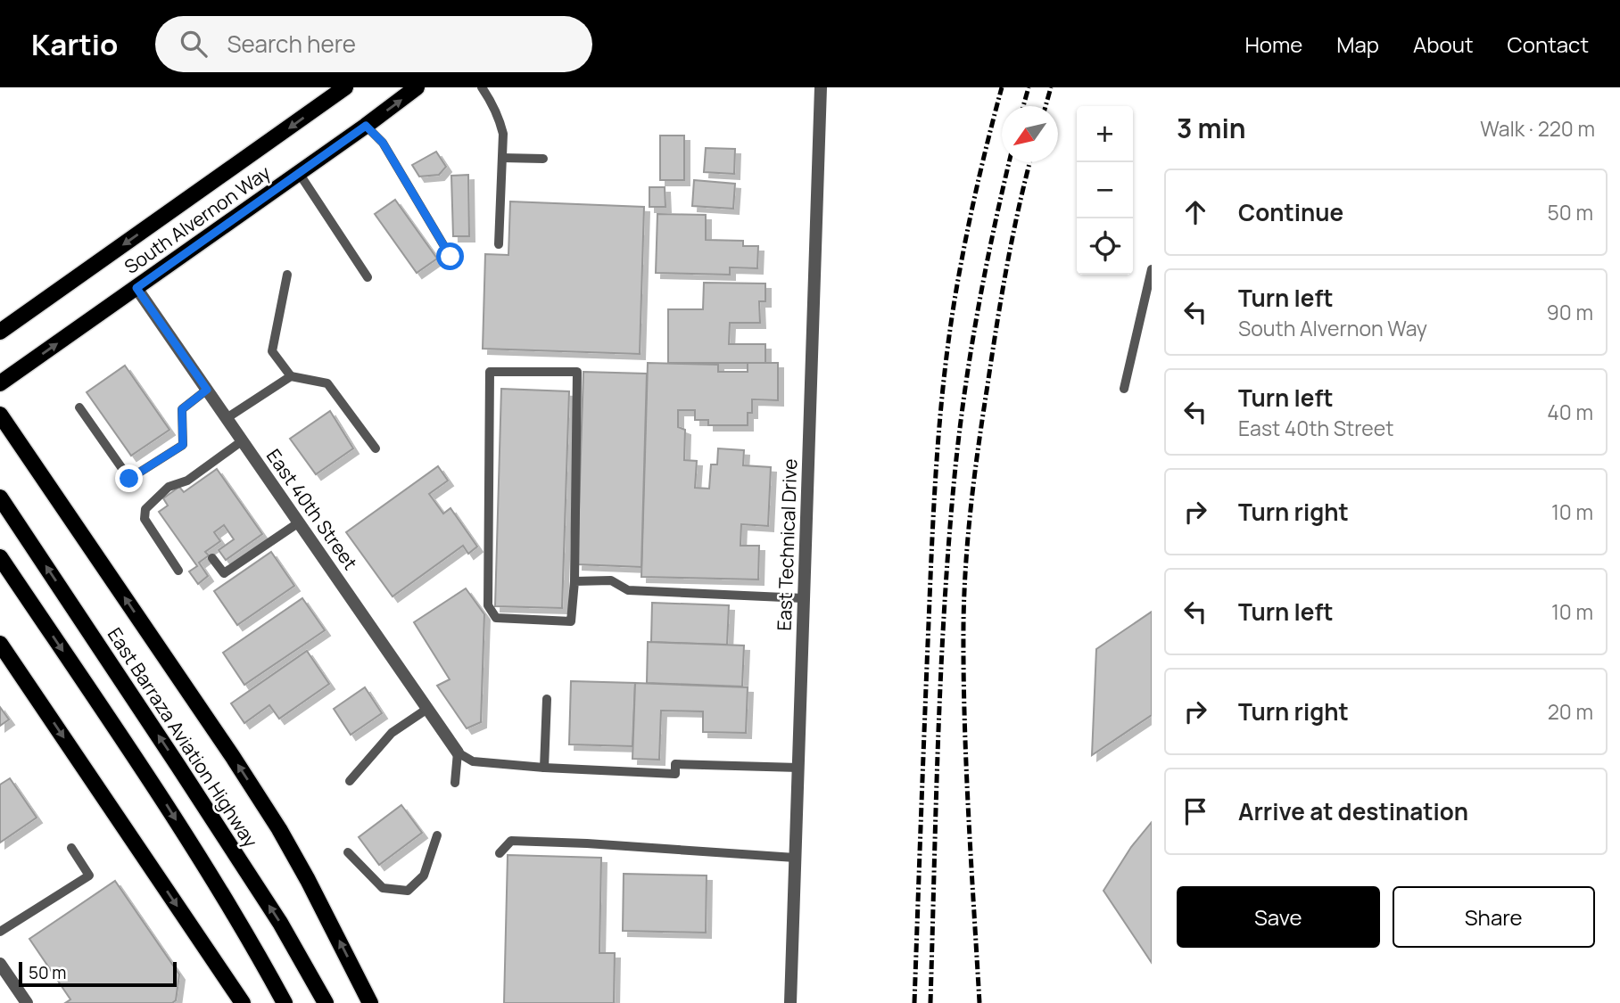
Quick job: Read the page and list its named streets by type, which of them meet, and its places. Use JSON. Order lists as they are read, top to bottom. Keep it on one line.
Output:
{"streets":{"main road":["South Alvernon Way","East Barraza Aviation Highway"],"street":["East 40th Street","East Technical Drive"]},"crossings":[["South Alvernon Way","East 40th Street"]],"scale_bar":"50 m","north":"bottom left","page":{"header":"Kartio","search":"Search here","nav":["Home","Map","About","Contact"],"heading":["3 min","Walk · 220 m"],"map_buttons":["+","−"],"list":[["Continue","50 m"],["Turn left","South Alvernon Way","90 m"],["Turn left","East 40th Street","40 m"],["Turn right","10 m"],["Turn left","10 m"],["Turn right","20 m"],"Arrive at destination"],"buttons":["Save","Share"],"scale":"50 m"}}
